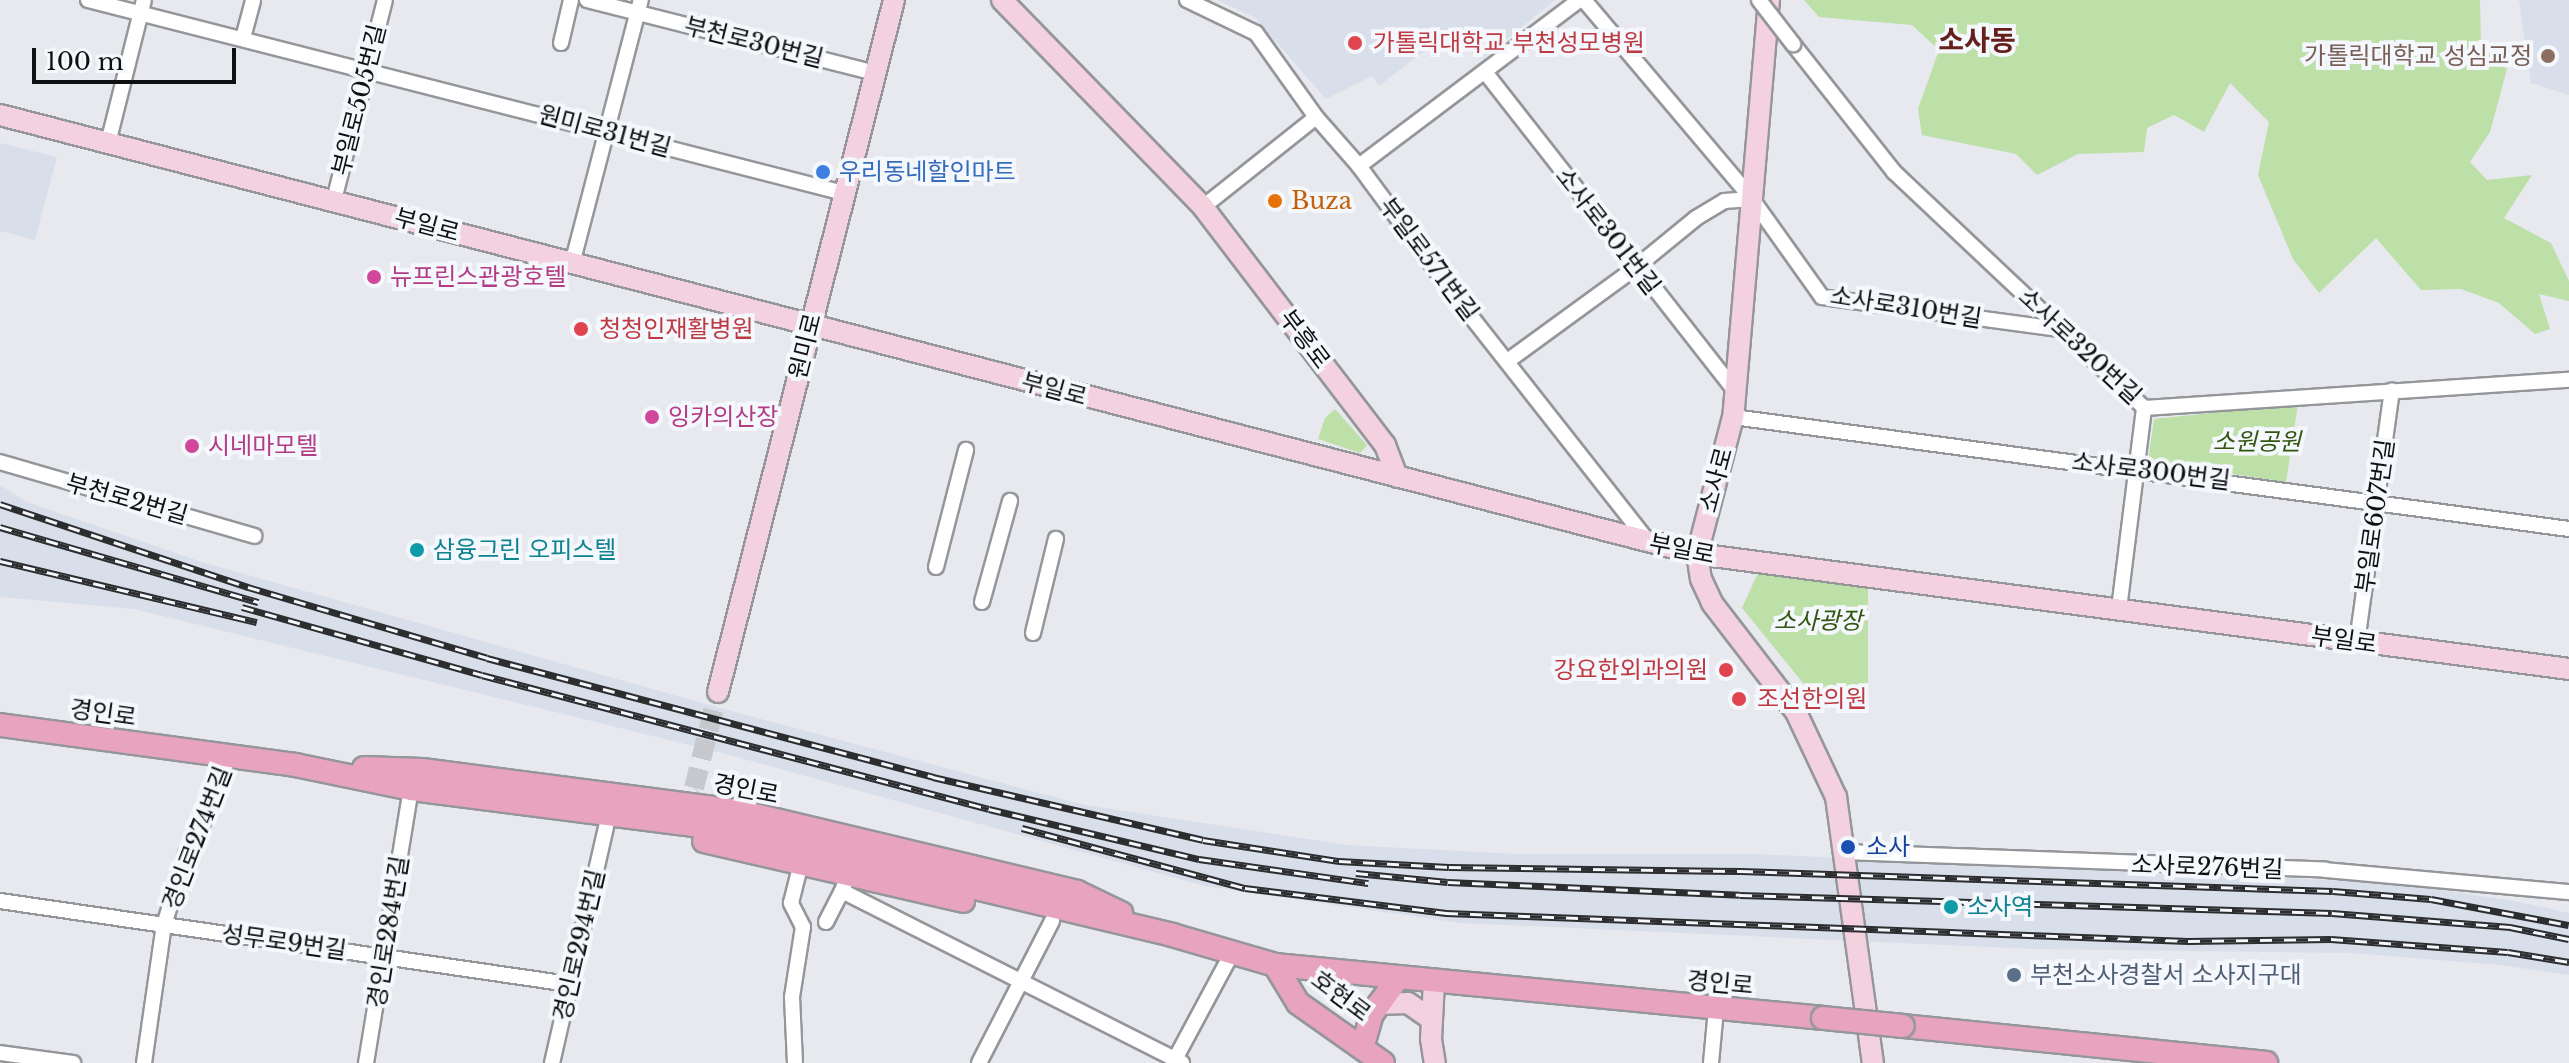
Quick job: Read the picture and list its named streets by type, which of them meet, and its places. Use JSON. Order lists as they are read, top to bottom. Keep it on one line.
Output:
{"streets":{"main road":["경인로","호현로"],"street":["부천로30번길","부일로505번길","원미로31번길","부일로","소사로301번길","부일로571번길","소사로310번길","부흥로","원미로","소사로320번길","소사로300번길","소사로","부천로2번길","부일로607번길","경인로274번길","소사로276번길","경인로284번길","성무로9번길","경인로294번길"]},"crossings":[["부천로30번길","원미로"],["부일로505번길","원미로31번길"],["부일로505번길","부일로"],["원미로31번길","원미로"],["부일로","부일로571번길"],["부일로","부흥로"],["부일로","원미로"],["부일로","소사로"],["부일로","부일로607번길"],["소사로301번길","소사로"],["소사로310번길","소사로320번길"],["소사로310번길","소사로"],["소사로320번길","부일로607번길"],["소사로300번길","소사로"],["소사로300번길","부일로607번길"],["소사로","소사로276번길"],["경인로","경인로274번길"],["경인로","경인로284번길"],["경인로","경인로294번길"],["경인로","호현로"],["경인로274번길","성무로9번길"],["경인로284번길","성무로9번길"],["성무로9번길","경인로294번길"]],"districts":["소사동"],"parks":["소원공원","소사광장"],"places":["가톨릭대학교 부천성모병원","가톨릭대학교 성심교정","우리동네할인마트","Buza","뉴프린스관광호텔","청청인재활병원","잉카의산장","시네마모텔","삼융그린 오피스텔","강요한외과의원","조선한의원","소사","소사역","부천소사경찰서 소사지구대"],"scale_bar":"100 m"}
